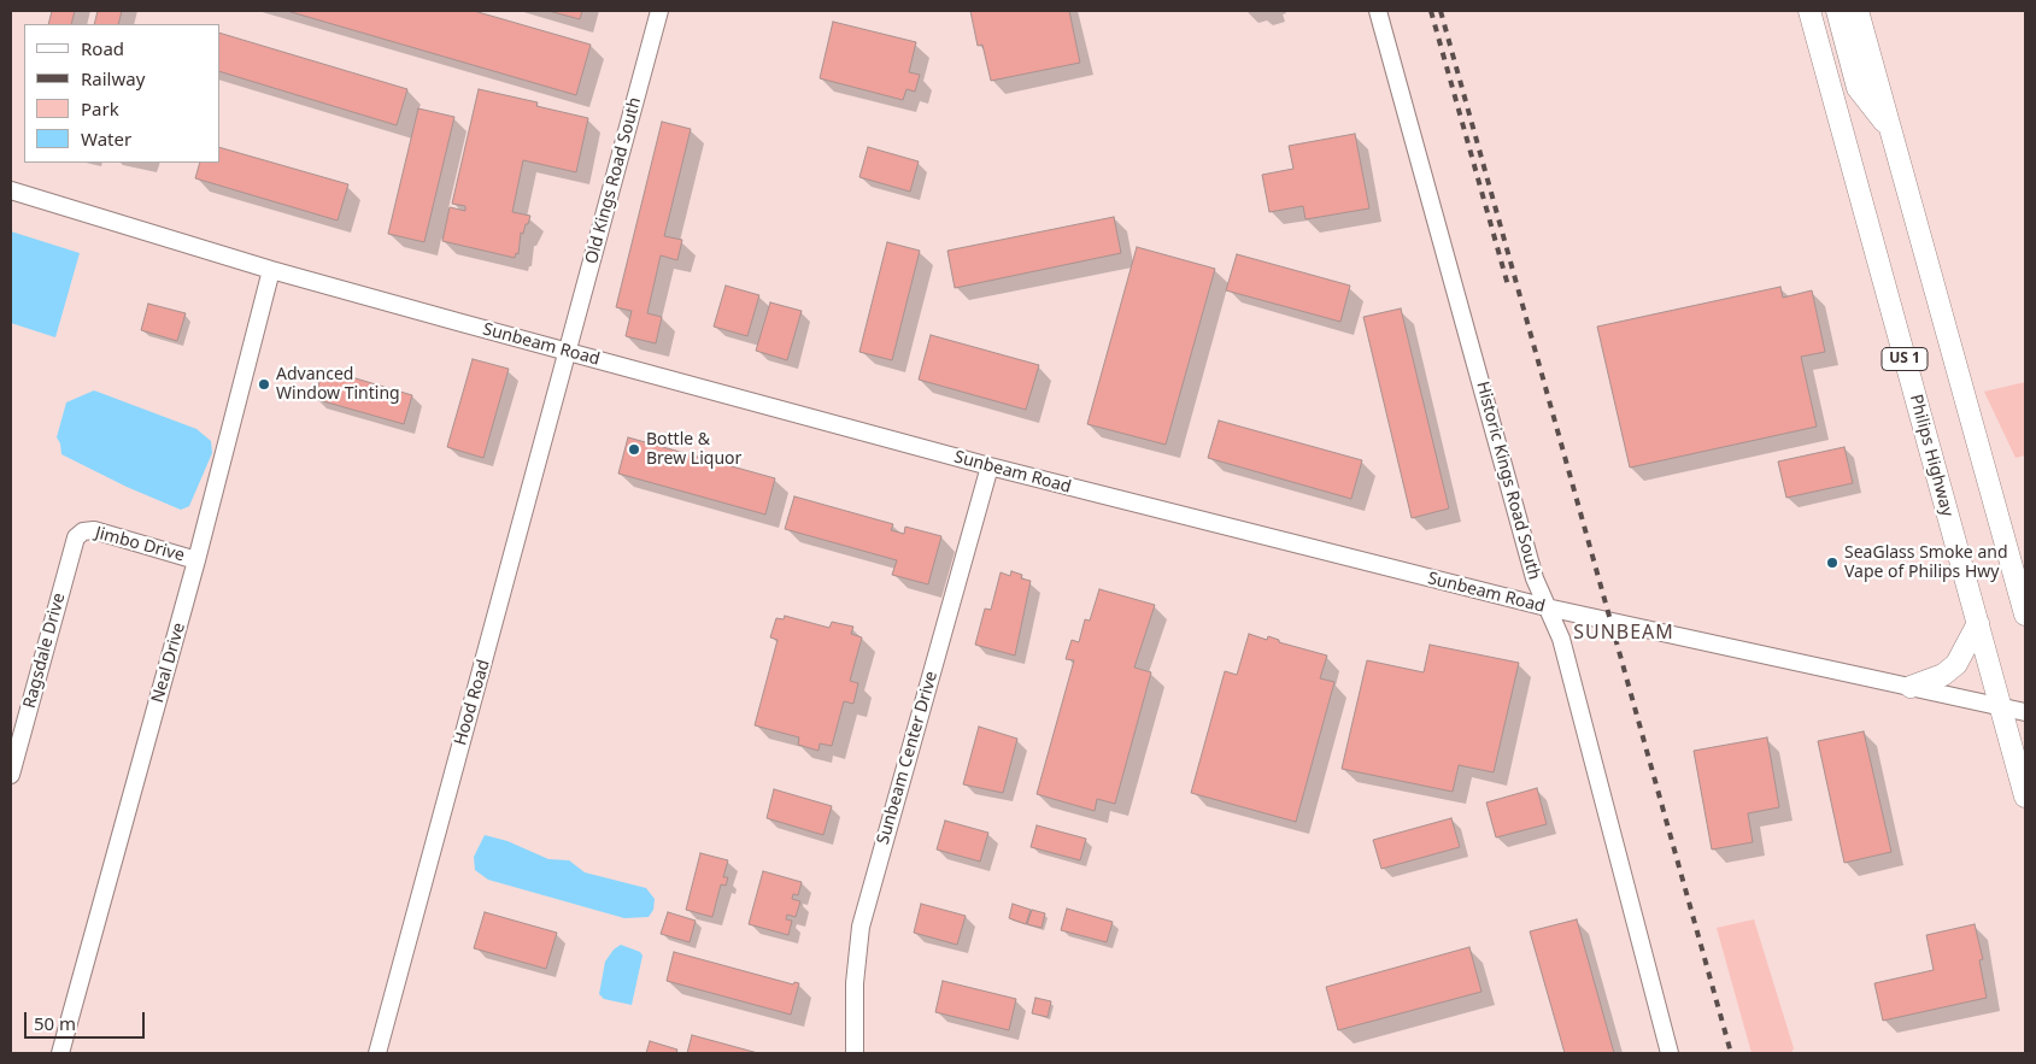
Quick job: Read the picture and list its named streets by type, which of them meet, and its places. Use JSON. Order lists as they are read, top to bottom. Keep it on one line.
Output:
{"streets":{"main road":["US 1","Philips Highway"],"street":["Old Kings Road South","Sunbeam Road","Historic Kings Road South","Jimbo Drive","Ragsdale Drive","Neal Drive","Hood Road","Sunbeam Center Drive"]},"crossings":[["Old Kings Road South","Sunbeam Road"],["Old Kings Road South","Hood Road"],["Sunbeam Road","Philips Highway"],["Sunbeam Road","Historic Kings Road South"],["Sunbeam Road","Neal Drive"],["Sunbeam Road","Hood Road"],["Sunbeam Road","Sunbeam Center Drive"],["Jimbo Drive","Ragsdale Drive"],["Jimbo Drive","Neal Drive"]],"districts":["SUNBEAM"],"places":["Advanced Window Tinting","Bottle & Brew Liquor","SeaGlass Smoke and Vape of Philips Hwy"],"legend":["Road","Railway","Park","Water"],"scale_bar":"50 m"}
